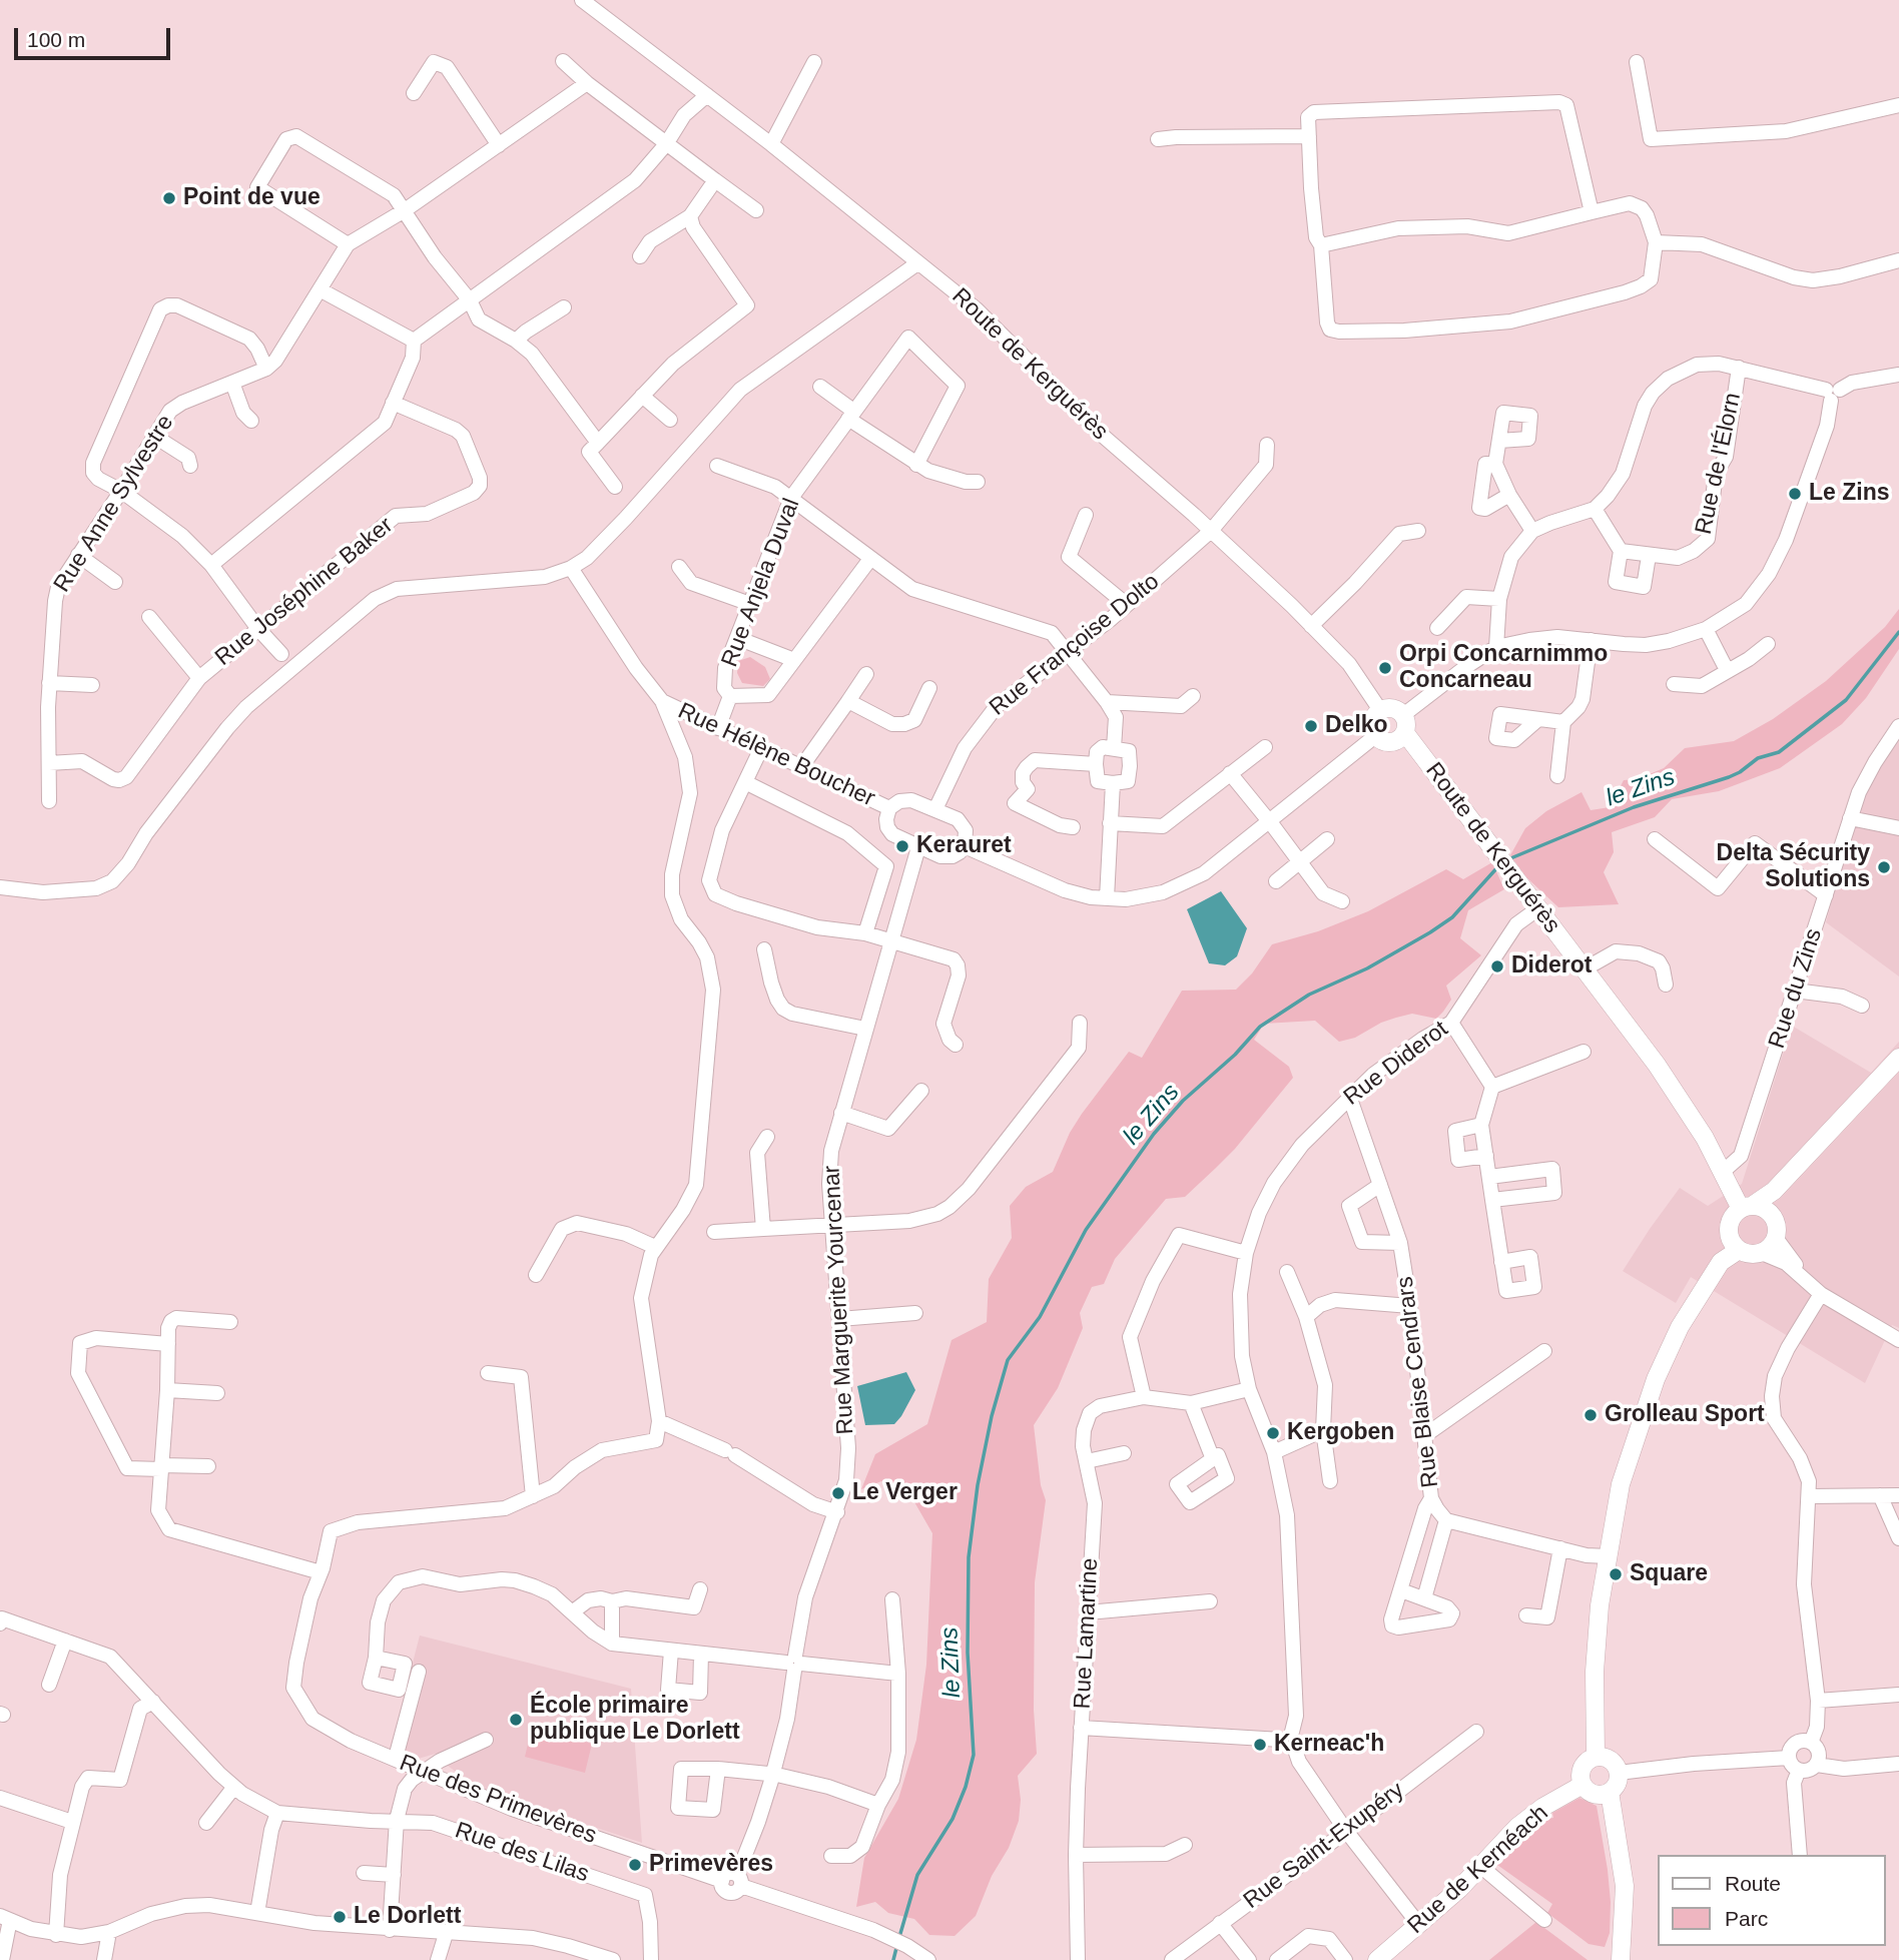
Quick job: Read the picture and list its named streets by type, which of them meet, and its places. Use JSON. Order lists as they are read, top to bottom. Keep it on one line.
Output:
{"streets":{"main road":["Route de Kerguérès","Rue de Kernéach"],"street":["Rue de l'Élorn","Rue Anne Sylvestre","Rue Anjela Duval","Rue Joséphine Baker","Rue Françoise Dolto","Rue Hélène Boucher","Rue du Zins","Rue Diderot","Rue Marguerite Yourcenar","Rue Blaise Cendrars","Rue Lamartine","Rue des Primevères","Rue Saint-Exupéry","Rue des Lilas"]},"crossings":[["Route de Kerguérès","Rue Françoise Dolto"],["Route de Kerguérès","Rue du Zins"],["Route de Kerguérès","Rue Diderot"],["Rue Anne Sylvestre","Rue Joséphine Baker"],["Rue Anjela Duval","Rue Hélène Boucher"],["Rue Diderot","Rue Blaise Cendrars"],["Rue Marguerite Yourcenar","Rue des Primevères"]],"water":["le Zins"],"places":["Point de vue","Le Zins","Orpi Concarnimmo Concarneau","Delko","Kerauret","Delta Sécurity Solutions","Diderot","Grolleau Sport","Kergoben","Le Verger","Square","École primaire publique Le Dorlett","Kerneac'h","Primevères","Le Dorlett"],"legend":["Route","Parc"],"scale_bar":"100 m"}
